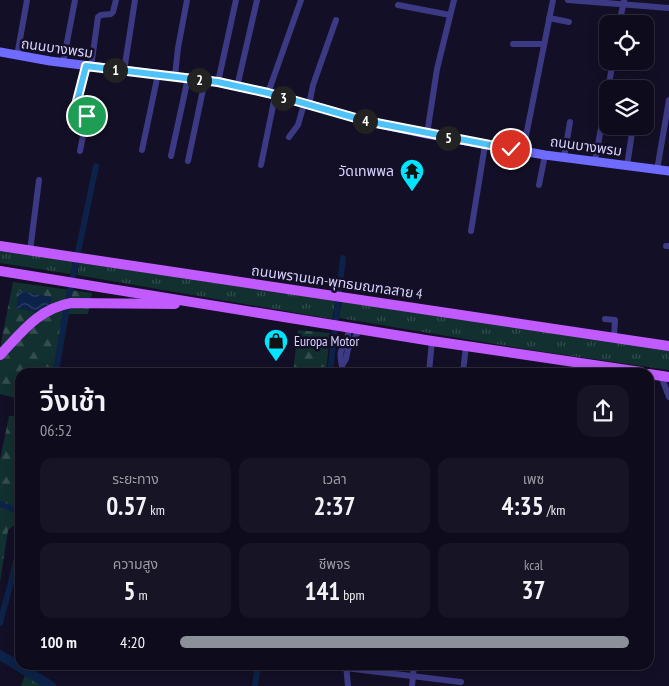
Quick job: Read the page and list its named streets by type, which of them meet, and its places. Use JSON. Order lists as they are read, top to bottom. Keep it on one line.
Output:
{"streets":{"main road":["ถนนพรานนก-พุทธมณฑลสาย 4"],"street":["ถนนบางพรม"]},"places":{"temple":["วัดเทพพล"],"shop":["Europa Motor"]},"page":{"pins":["1","2","3","4","5"],"heading":["วิ่งเช้า","06:52"],"stats":[["ระยะทาง","0.57 km"],["เวลา","2:37"],["เพซ","4:35 /km"],["ความสูง","5 m"],["ชีพจร","141 bpm"],["kcal","37"]],"list":[{"name":"100 m","note":"4:20"}]}}
